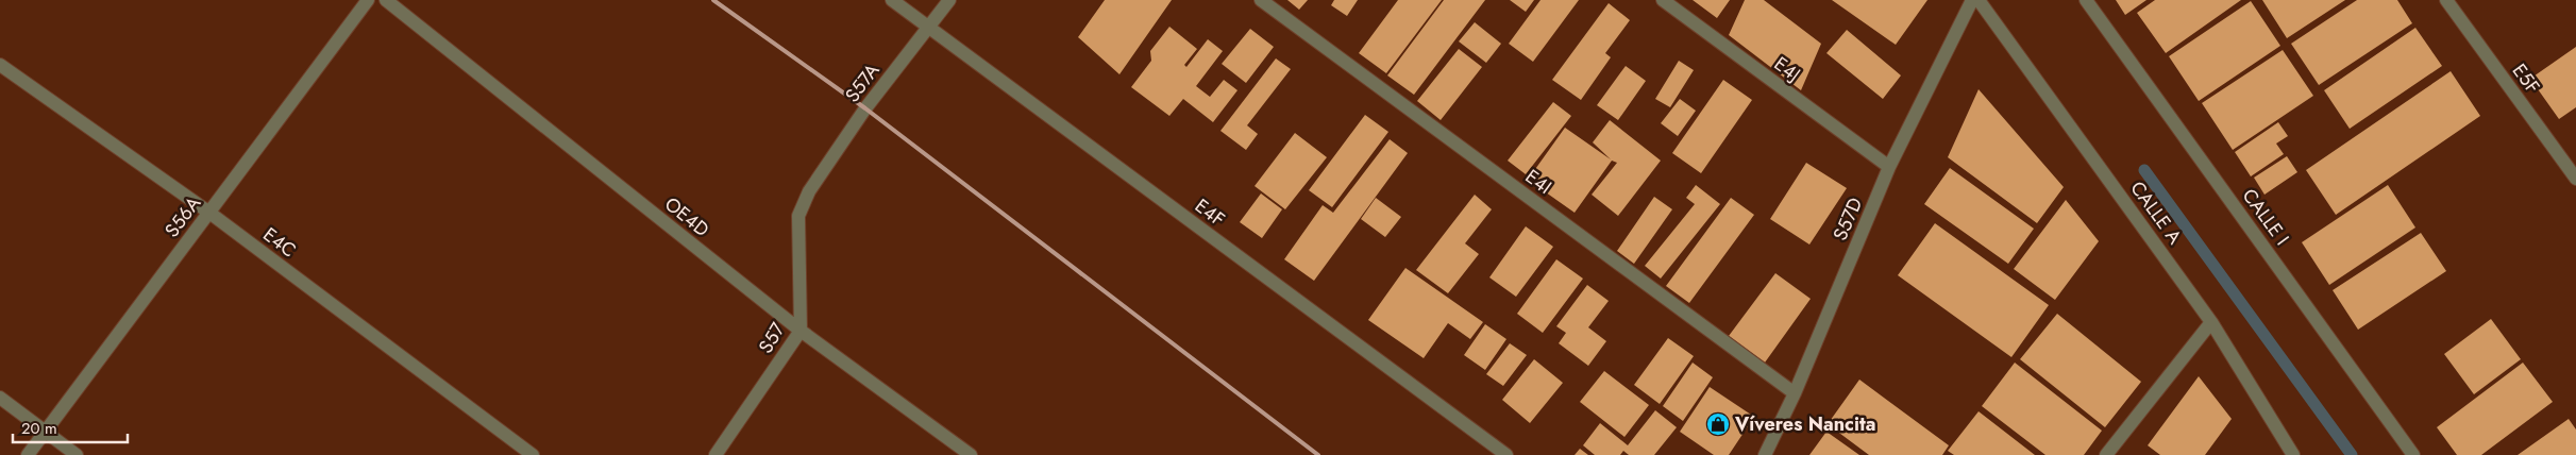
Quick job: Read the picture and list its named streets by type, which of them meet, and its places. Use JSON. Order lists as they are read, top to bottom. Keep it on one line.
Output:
{"streets":{"street":["E4J","E5F","S57A","E4I","E4F","CALLE A","S56A","OE4D","CALLE I","S57D","E4C","S57"]},"crossings":[["E4J","S57D"],["S57A","E4F"],["S57A","S57"],["E4I","S57D"],["S56A","E4C"],["OE4D","S57"]],"places":{"shop":["Víveres Nancita"]},"scale_bar":"20 m"}
